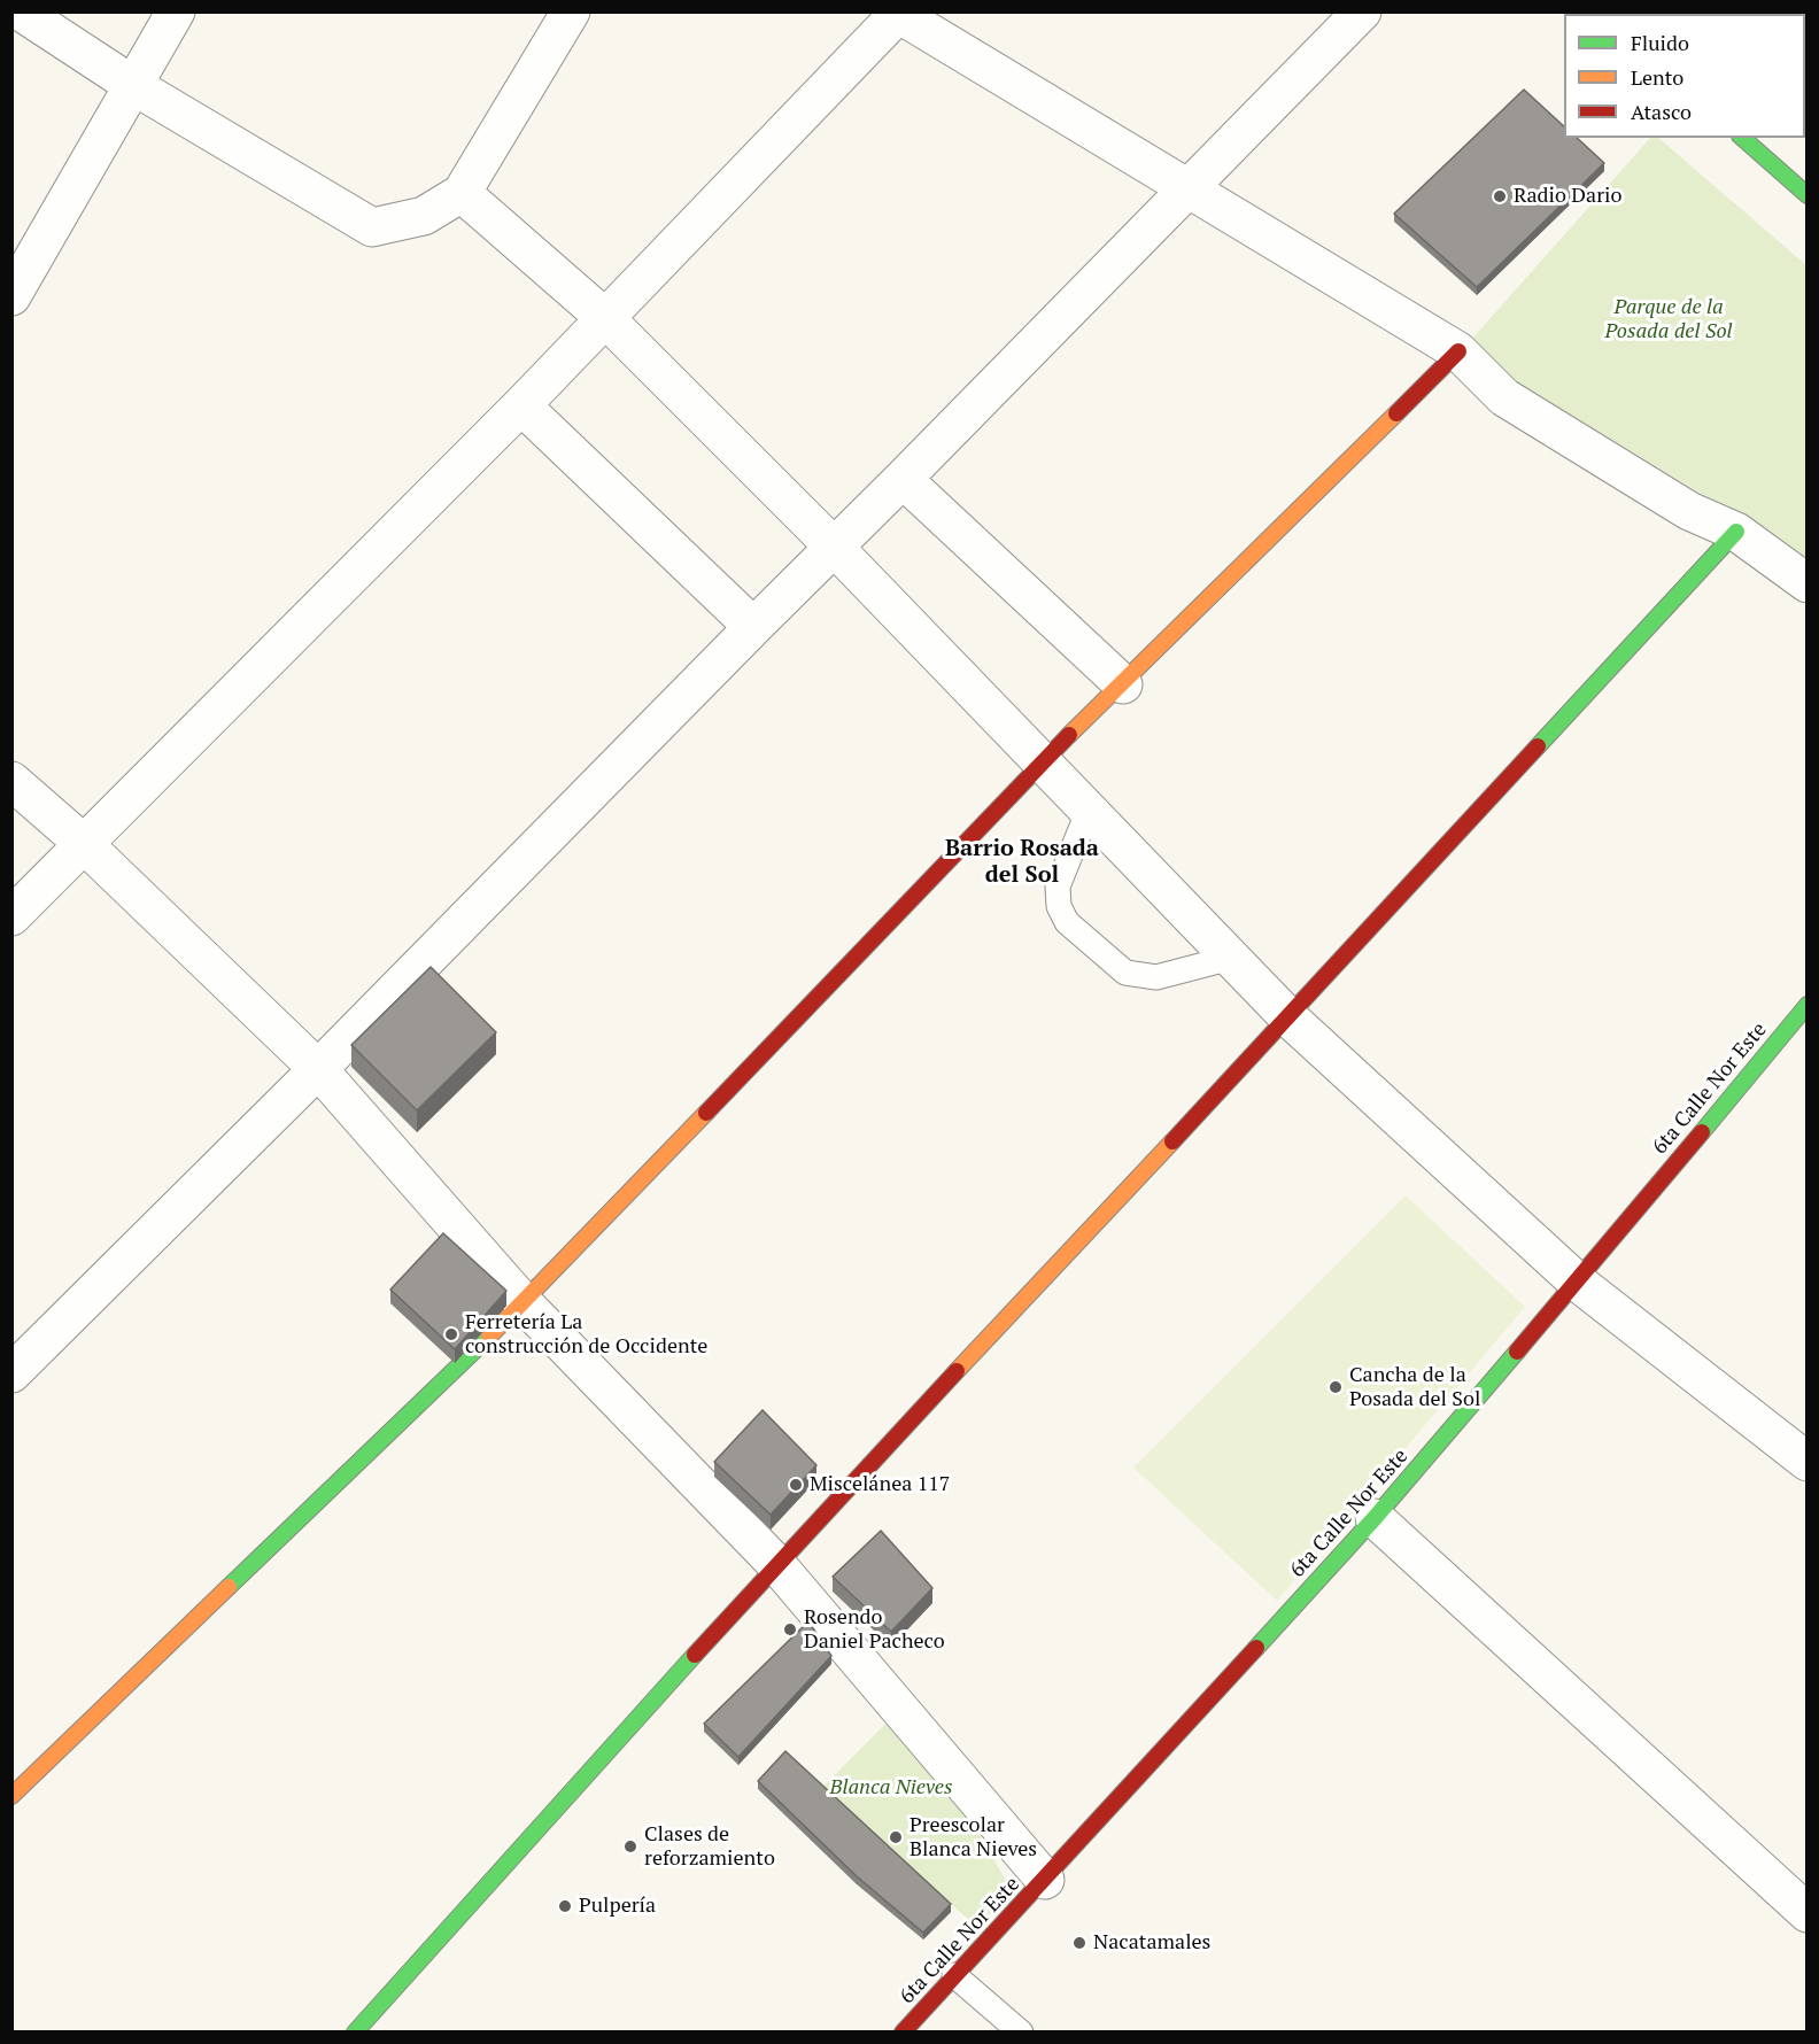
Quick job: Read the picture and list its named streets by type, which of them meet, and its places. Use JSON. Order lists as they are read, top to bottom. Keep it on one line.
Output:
{"streets":{"main road":["6ta Calle Nor Este"]},"districts":["Barrio Rosada del Sol"],"parks":["Parque de la Posada del Sol","Blanca Nieves"],"places":["Radio Dario","Ferretería La construcción de Occidente","Cancha de la Posada del Sol","Miscelánea 117","Rosendo Daniel Pacheco","Preescolar Blanca Nieves","Clases de reforzamiento","Pulpería","Nacatamales"],"legend":["Fluido","Lento","Atasco"]}
